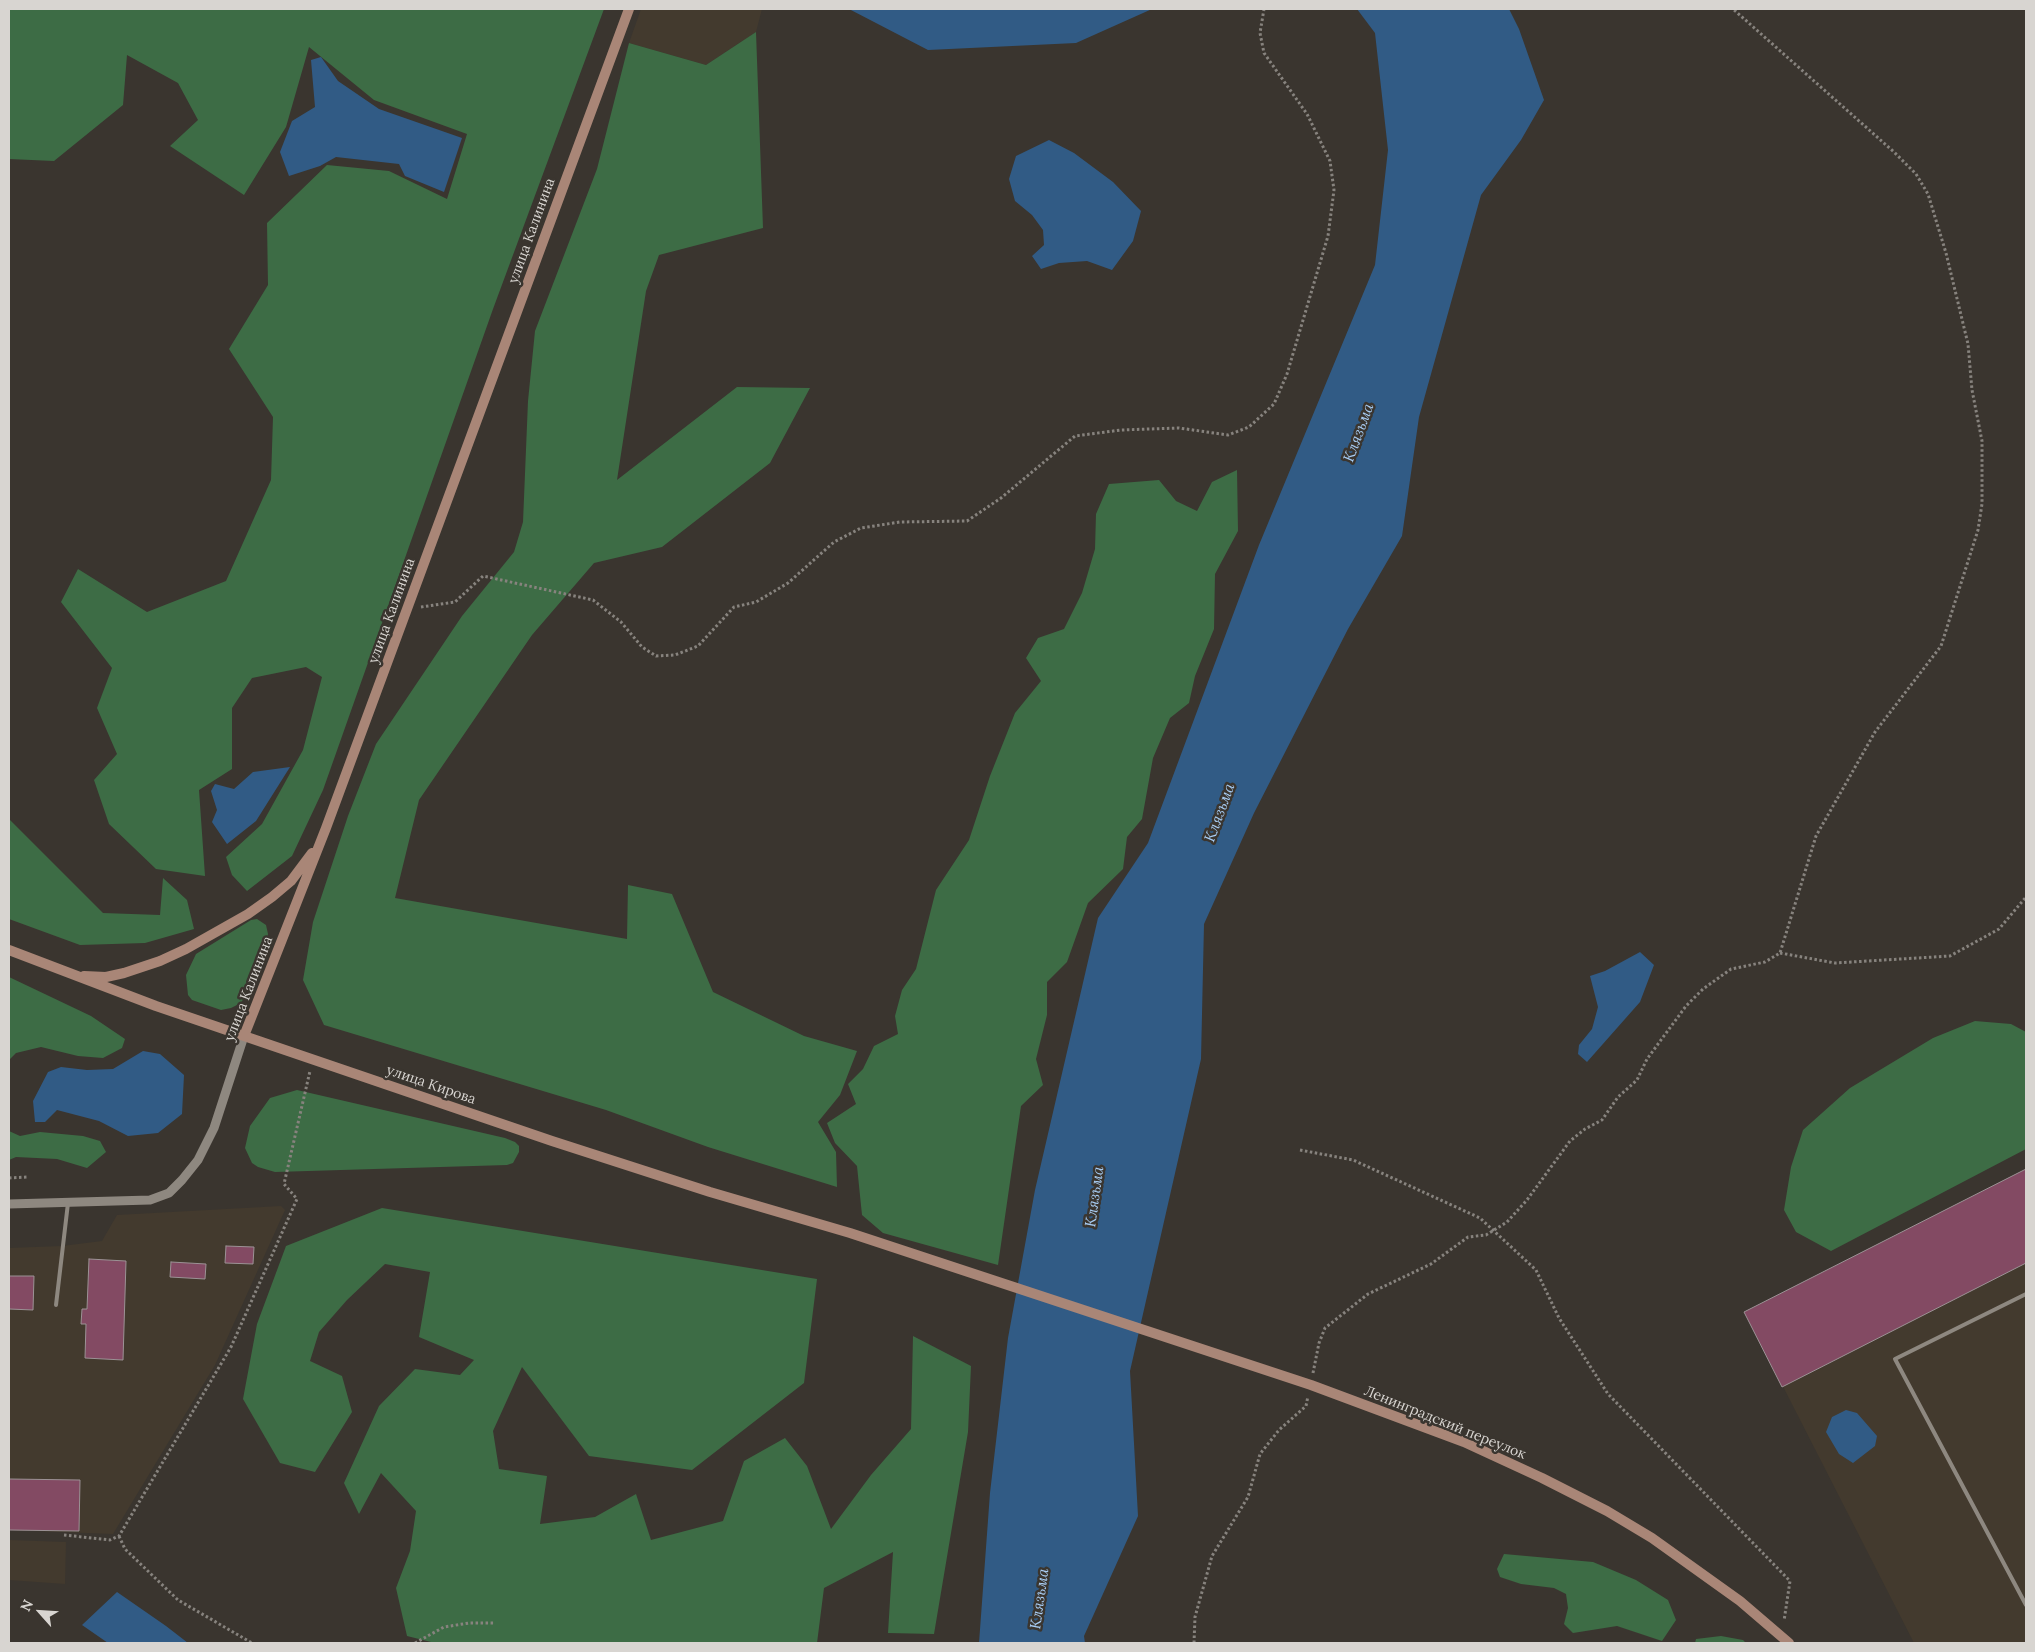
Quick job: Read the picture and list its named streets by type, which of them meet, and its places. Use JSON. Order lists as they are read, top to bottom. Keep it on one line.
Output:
{"streets":{"main road":["улица Калинина","улица Кирова","Ленинградский переулок"]},"crossings":[["улица Калинина","улица Кирова"],["улица Кирова","Ленинградский переулок"]],"water":["Клязьма"],"north":"top left"}
